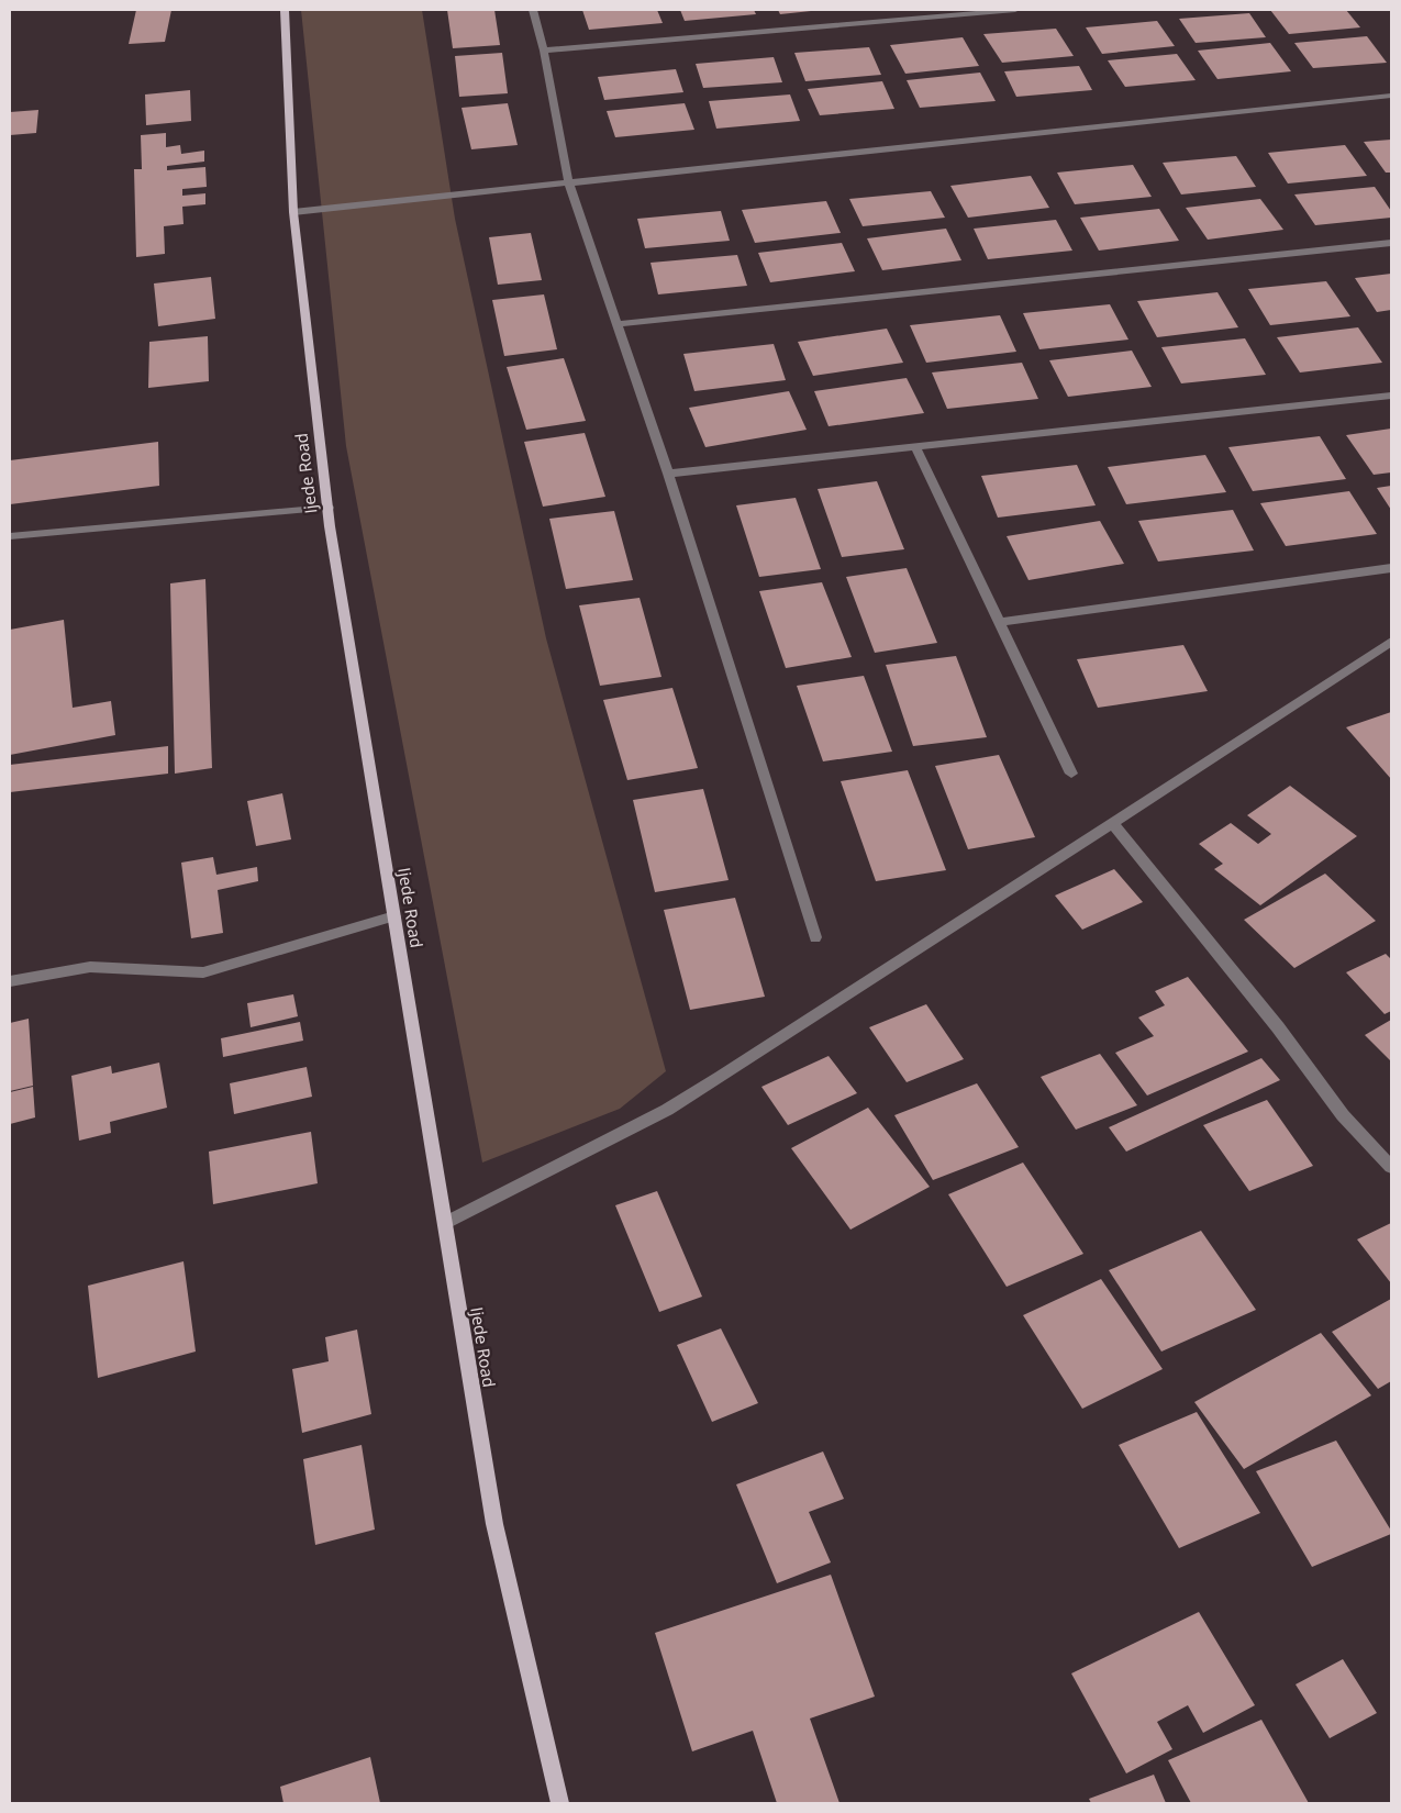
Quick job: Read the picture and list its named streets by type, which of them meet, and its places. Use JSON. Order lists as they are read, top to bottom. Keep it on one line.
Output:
{"streets":{"main road":["Ijede Road"]}}
